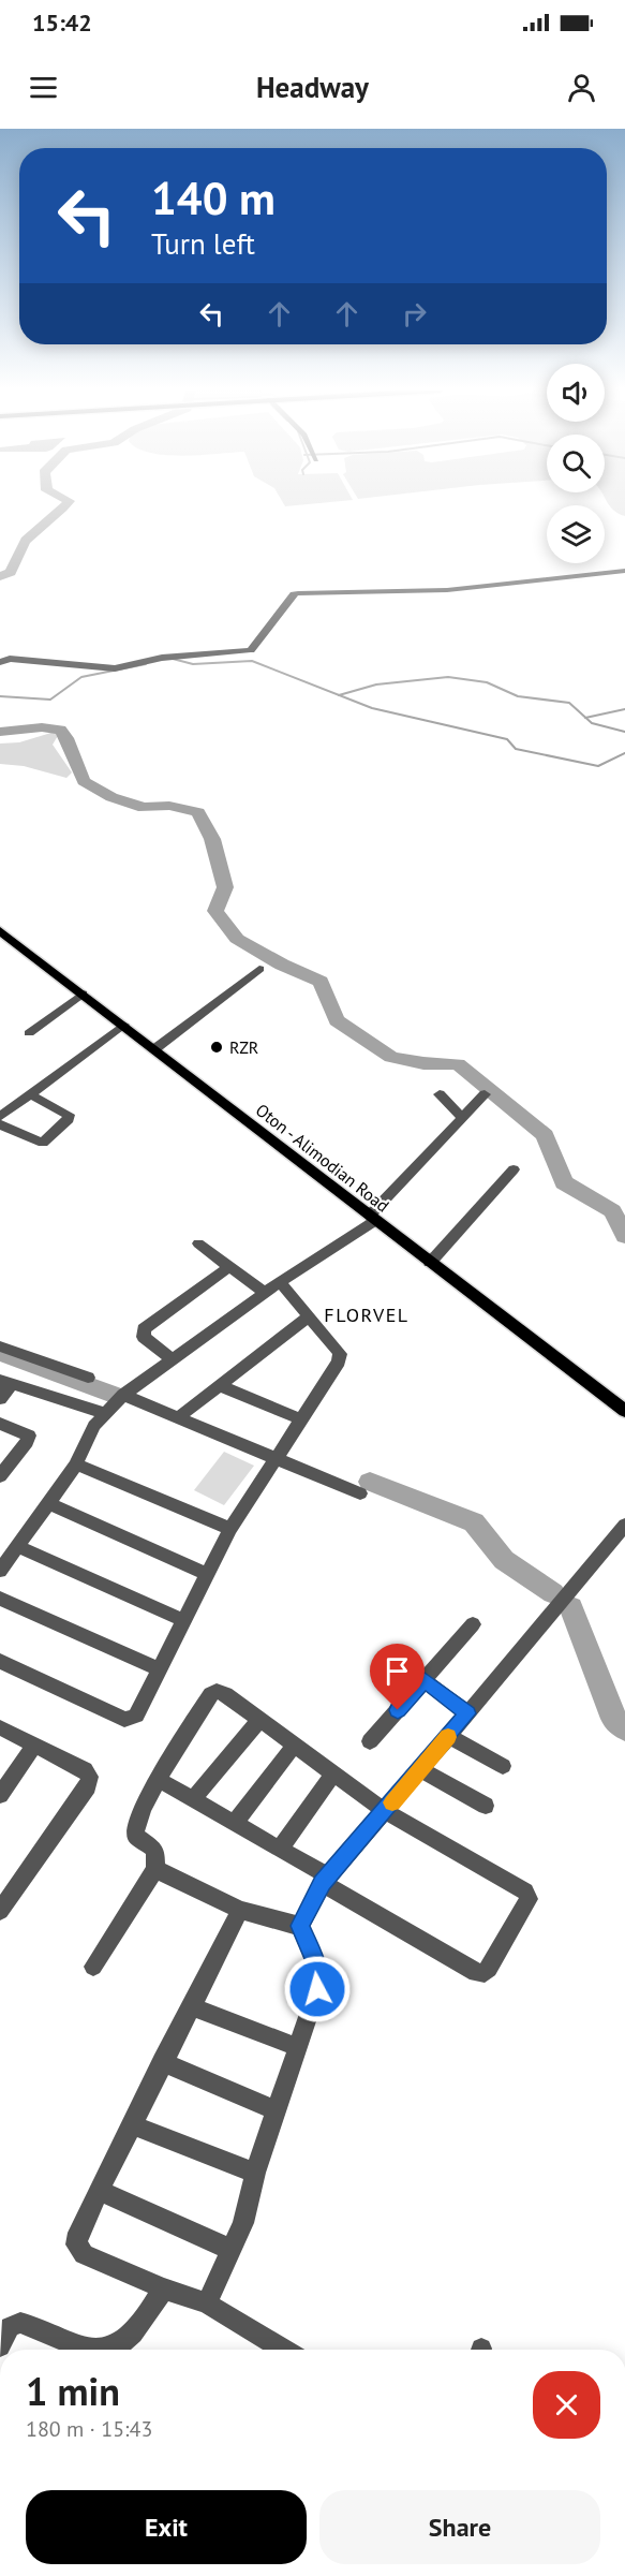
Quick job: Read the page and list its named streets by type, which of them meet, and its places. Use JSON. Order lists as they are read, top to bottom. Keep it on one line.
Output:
{"streets":{"main road":["Oton - Alimodian Road"]},"districts":["FLORVEL"],"places":["RZR"],"page":{"status":"15:42","header":"Headway","turn":["140 m","Turn left"],"heading":["1 min","180 m · 15:43"],"buttons":["Exit","Share"]}}
